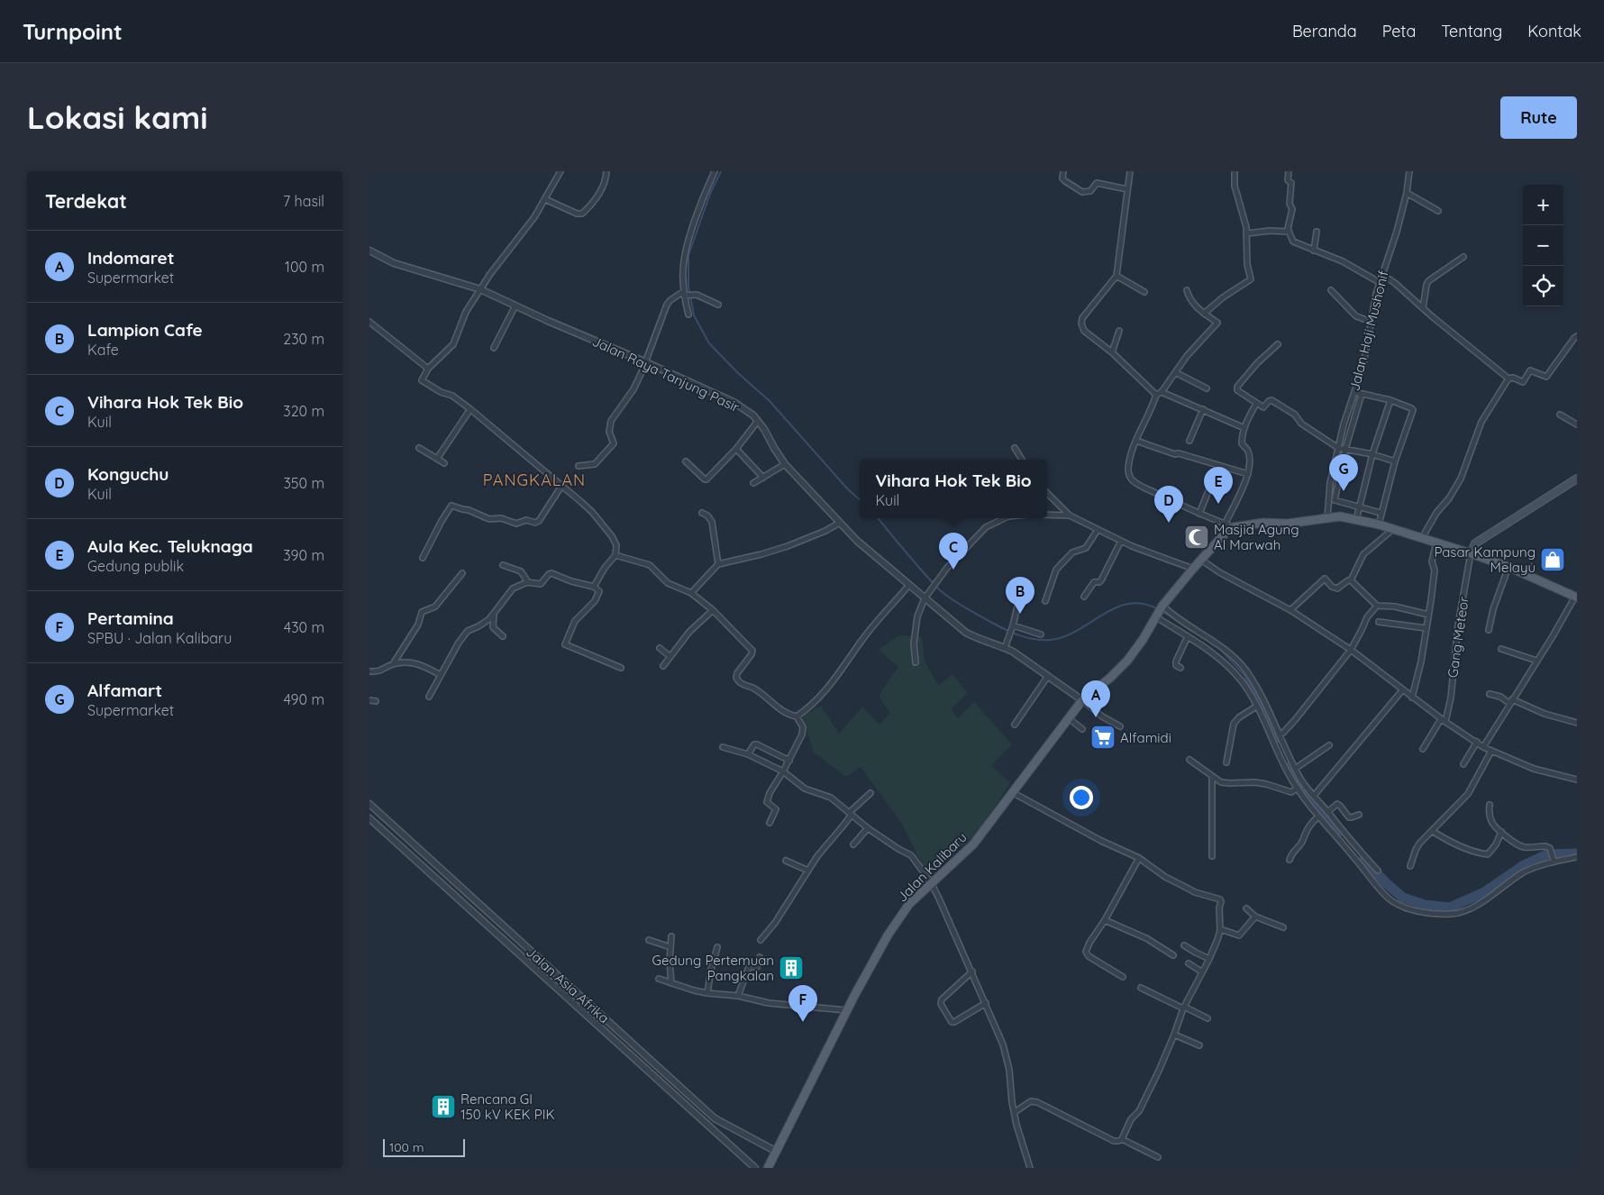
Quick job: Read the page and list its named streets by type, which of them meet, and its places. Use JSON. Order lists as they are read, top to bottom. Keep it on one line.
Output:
{"streets":{"main road":["Jalan Kalibaru"],"street":["Jalan Haji Mushonif","Jalan Raya Tanjung Pasir","Gang Meteor","Jalan Asia Afrika"]},"crossings":[["Jalan Raya Tanjung Pasir","Jalan Kalibaru"],["Jalan Kalibaru","Jalan Asia Afrika"]],"districts":["PANGKALAN"],"places":{"mosque":["Masjid Agung Al Marwah"],"shop":["Pasar Kampung Melayu"],"supermarket":["Alfamidi"],"building":["Gedung Pertemuan Pangkalan","Rencana GI 150 kV KEK PIK"]},"scale_bar":"100 m","page":{"header":"Turnpoint","nav":["Beranda","Peta","Tentang","Kontak"],"buttons":"Rute","title":"Lokasi kami","heading":["Terdekat","7 hasil"],"map_buttons":["+","−"],"list":[{"mark":"A","name":"Indomaret","note":"Supermarket","value":"100 m"},{"mark":"B","name":"Lampion Cafe","note":"Kafe","value":"230 m"},{"mark":"C","name":"Vihara Hok Tek Bio","note":"Kuil","value":"320 m"},{"mark":"D","name":"Konguchu","note":"Kuil","value":"350 m"},{"mark":"E","name":"Aula Kec. Teluknaga","note":"Gedung publik","value":"390 m"},{"mark":"F","name":"Pertamina","note":"SPBU · Jalan Kalibaru","value":"430 m"},{"mark":"G","name":"Alfamart","note":"Supermarket","value":"490 m"}],"pins":["G","E","D","C","B","A","F"],"popup":["Vihara Hok Tek Bio","Kuil"],"scale":"100 m"}}
